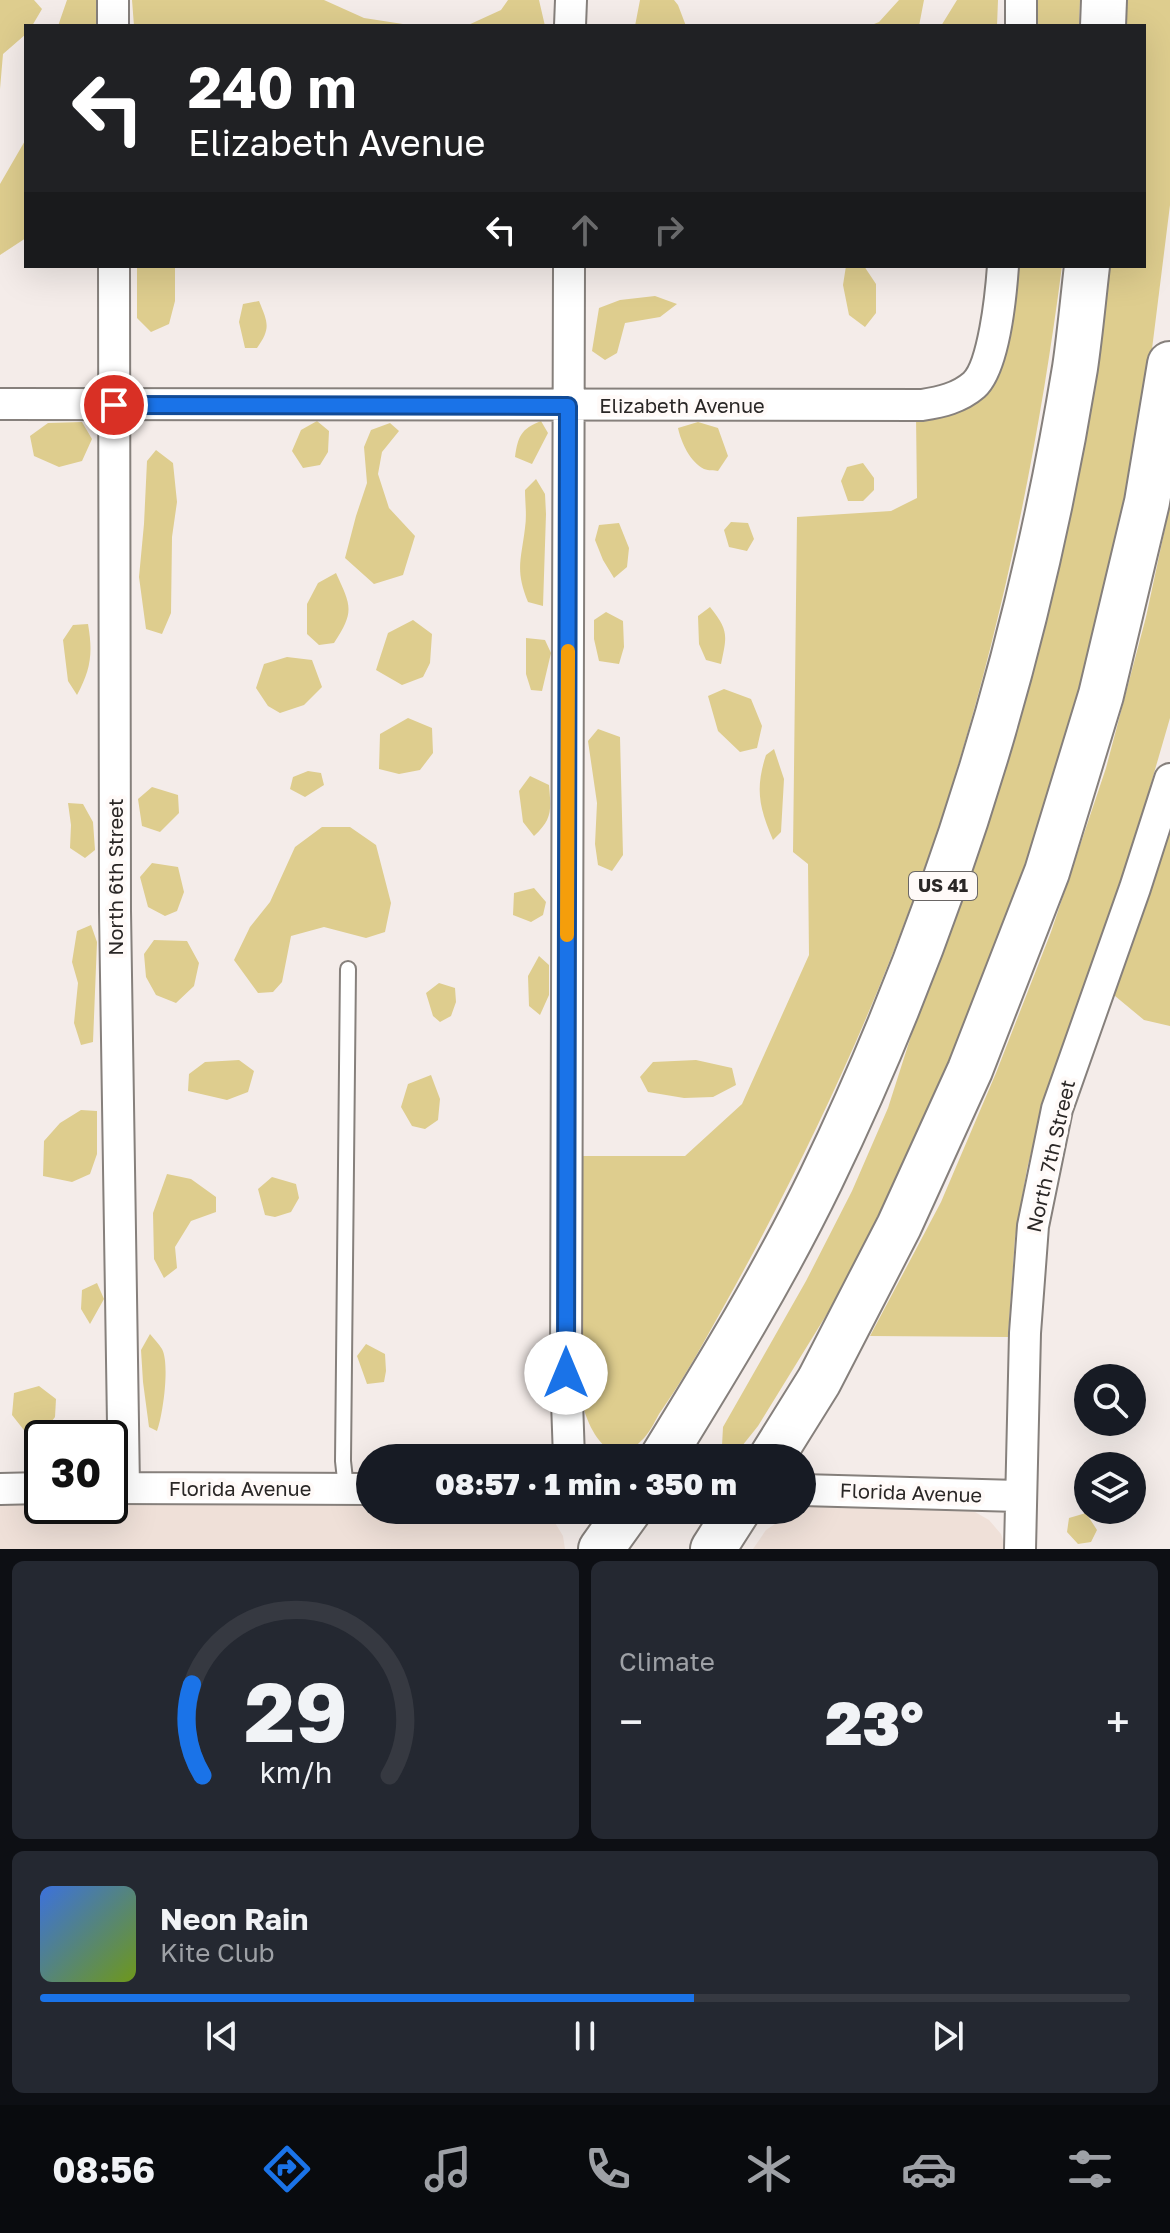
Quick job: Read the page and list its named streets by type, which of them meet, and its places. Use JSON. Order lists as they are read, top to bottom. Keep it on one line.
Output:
{"streets":{"main road":["US 41"],"street":["Elizabeth Avenue","North 6th Street","North 7th Street","Florida Avenue"]},"crossings":[["Elizabeth Avenue","North 6th Street"],["North 7th Street","Florida Avenue"]],"page":{"turn":["240 m","Elizabeth Avenue"],"limit":"30","trip":"08:57 · 1 min · 350 m","tile":"Climate","heat":["−","23°","+"],"song":["Neon Rain","Kite Club"],"tabs":"08:56","gauge":["29","km/h"]}}
